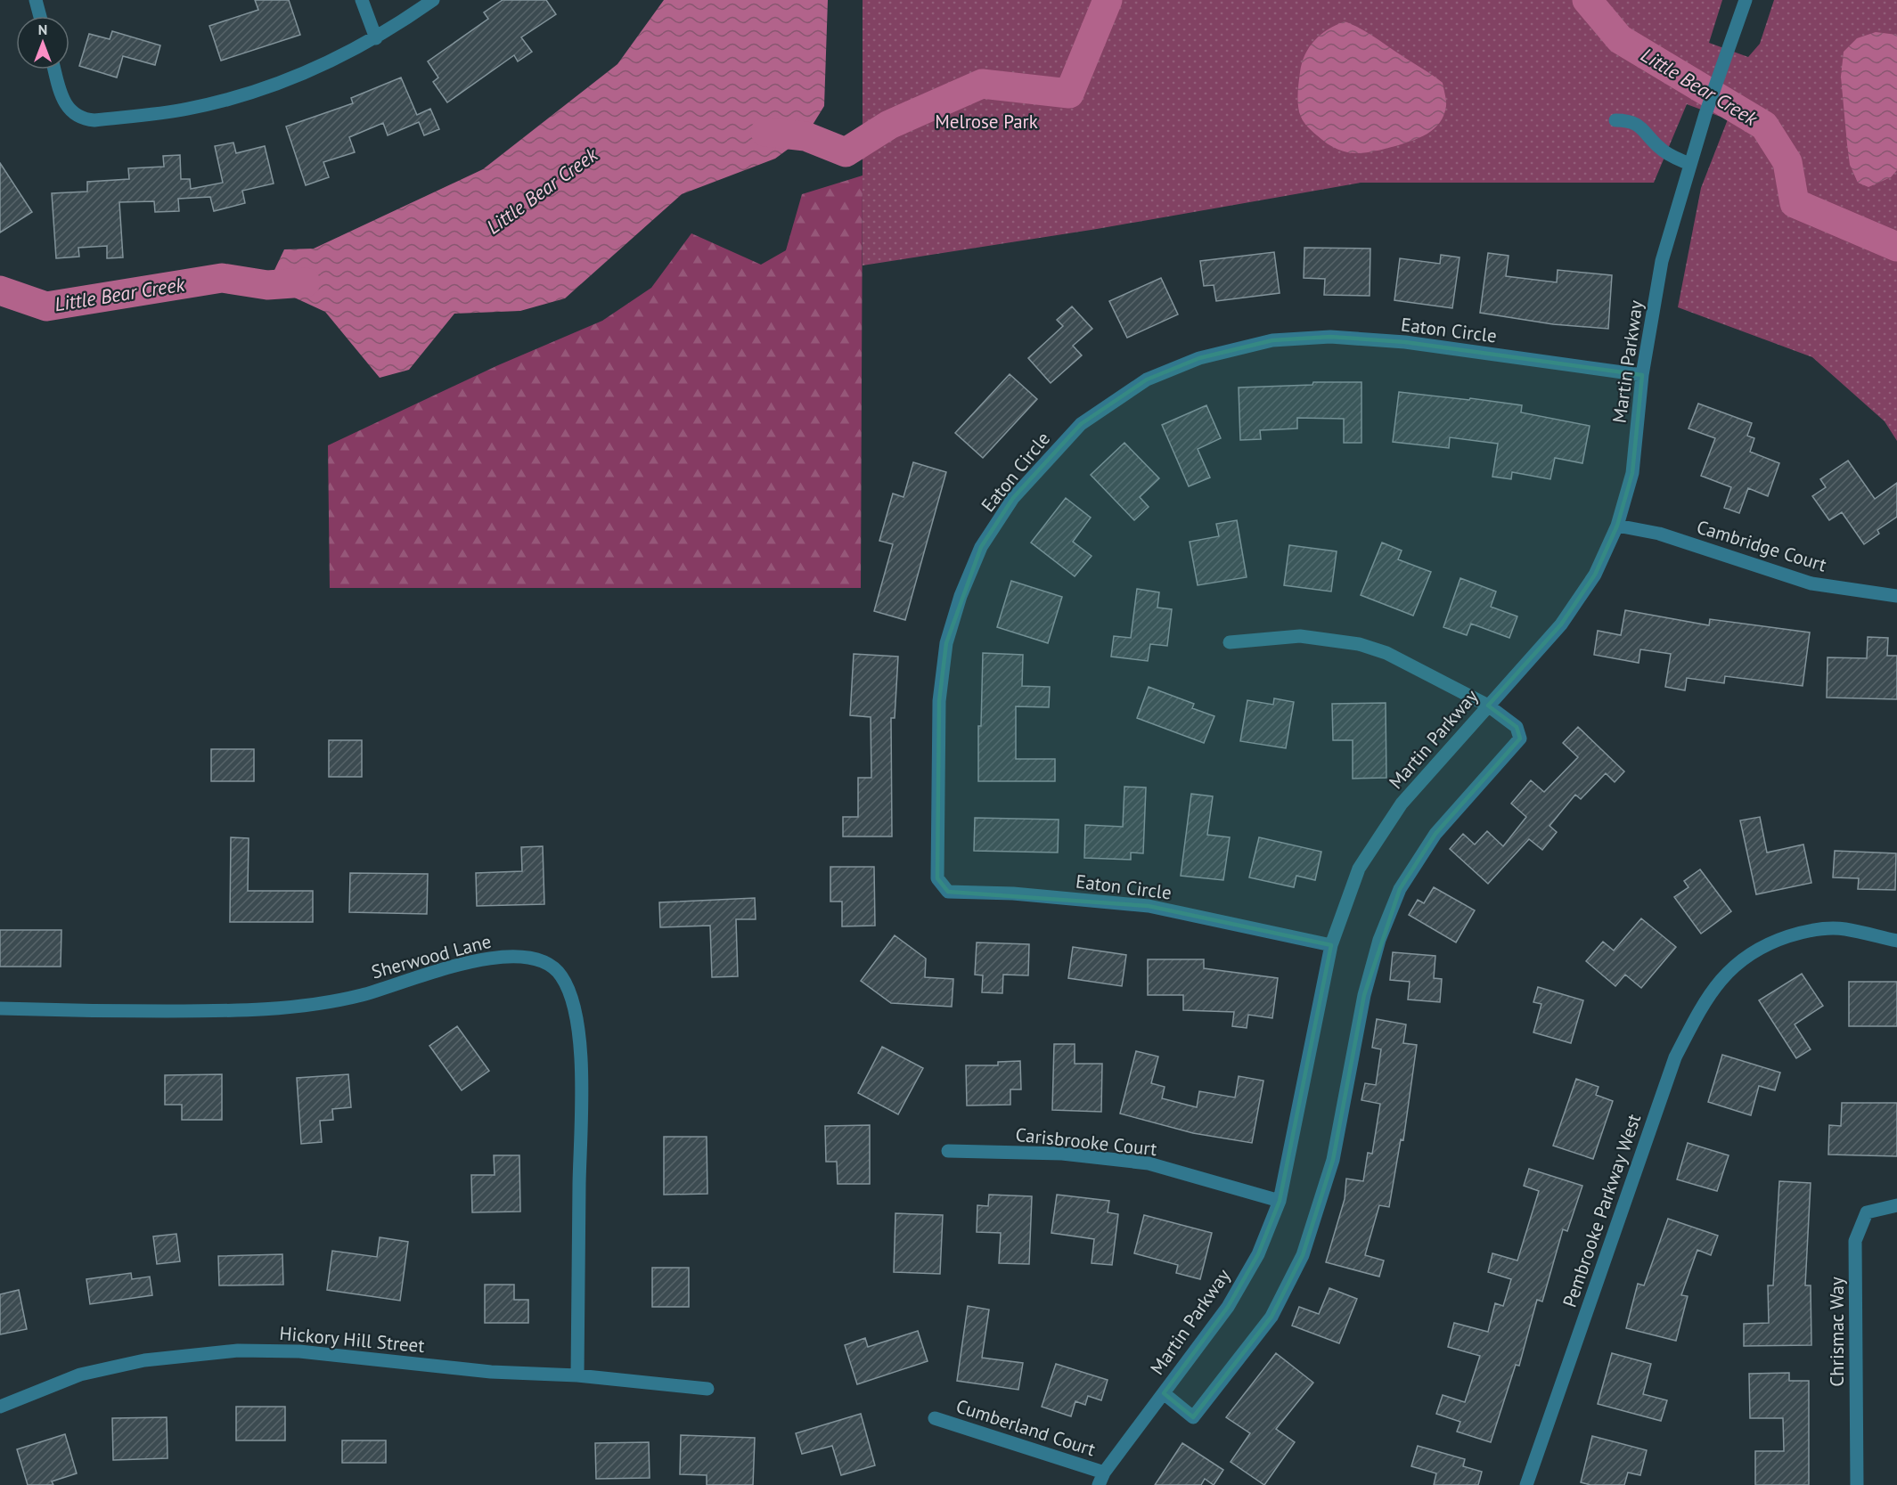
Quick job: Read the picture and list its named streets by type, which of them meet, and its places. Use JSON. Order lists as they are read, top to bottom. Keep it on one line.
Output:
{"streets":{"street":["Eaton Circle","Martin Parkway","Cambridge Court","Sherwood Lane","Carisbrooke Court","Pembrooke Parkway West","Chrismac Way","Hickory Hill Street","Cumberland Court"]},"crossings":[["Eaton Circle","Martin Parkway"],["Martin Parkway","Cambridge Court"],["Martin Parkway","Carisbrooke Court"],["Martin Parkway","Cumberland Court"],["Sherwood Lane","Hickory Hill Street"]],"water":["Little Bear Creek"],"parks":["Melrose Park"],"north":"top"}
